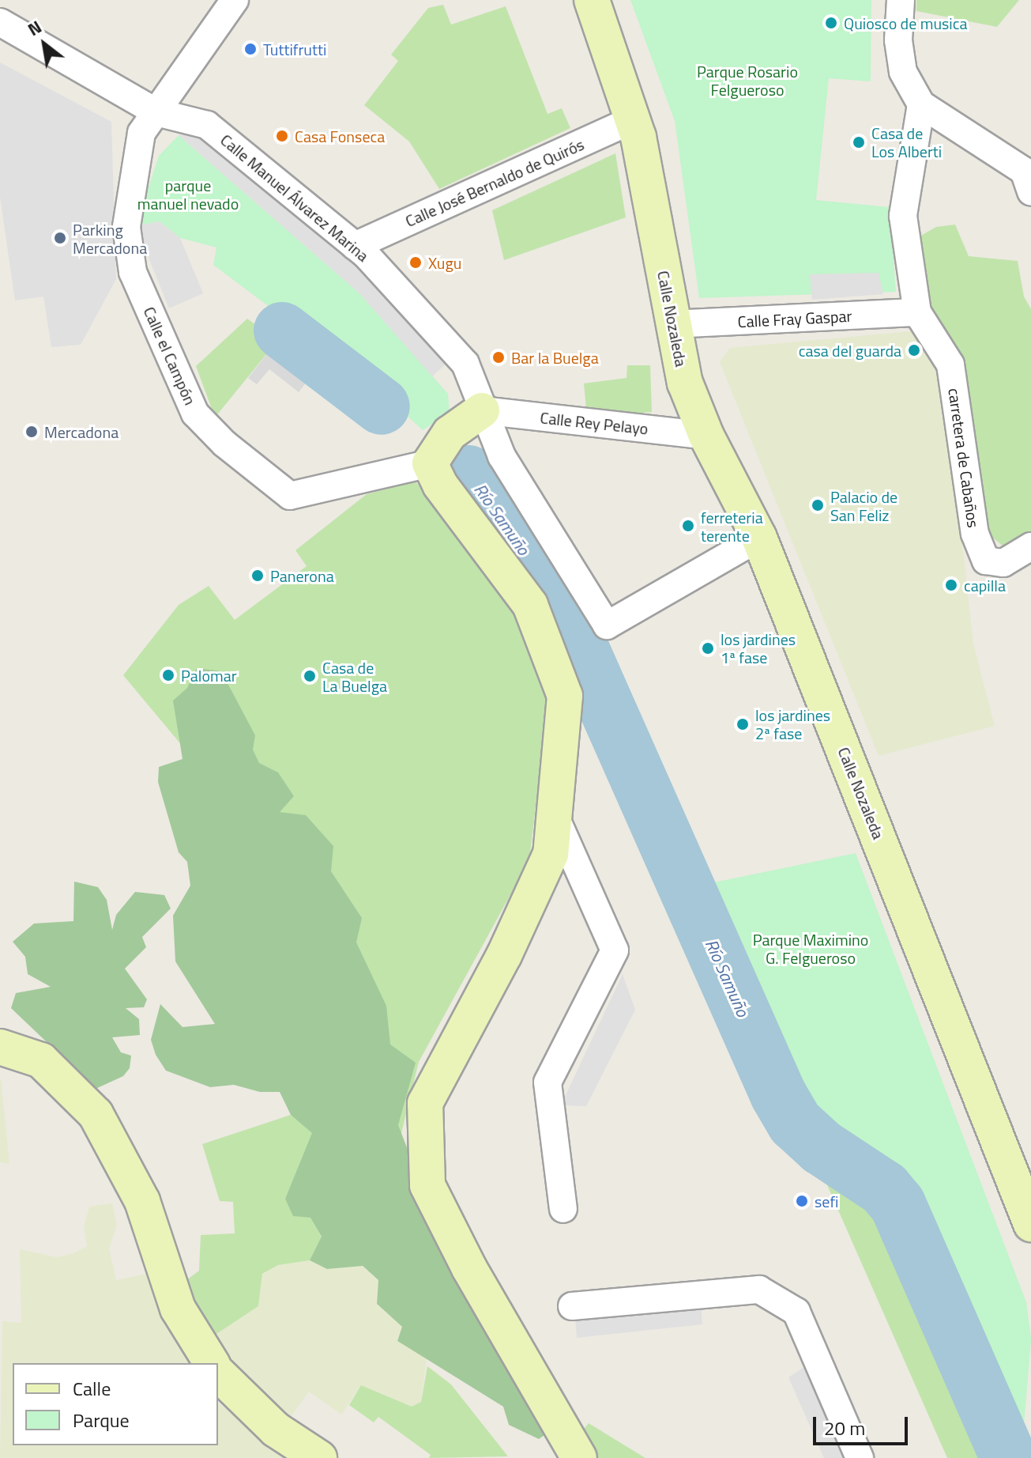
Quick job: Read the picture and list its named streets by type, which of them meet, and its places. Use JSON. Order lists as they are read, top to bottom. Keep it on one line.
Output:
{"streets":{"street":["Calle José Bernaldo de Quirós","Calle Manuel Álvarez Marina","Calle Nozaleda","Calle Fray Gaspar","Calle el Campón","Calle Rey Pelayo","carretera de Cabaños"]},"crossings":[["Calle José Bernaldo de Quirós","Calle Manuel Álvarez Marina"],["Calle José Bernaldo de Quirós","Calle Nozaleda"],["Calle Manuel Álvarez Marina","Calle Nozaleda"],["Calle Manuel Álvarez Marina","Calle el Campón"],["Calle Manuel Álvarez Marina","Calle Rey Pelayo"],["Calle Nozaleda","Calle Fray Gaspar"],["Calle Nozaleda","Calle Rey Pelayo"],["Calle Fray Gaspar","carretera de Cabaños"]],"water":["Río Samuño"],"parks":["Parque Rosario Felgueroso","parque manuel nevado","Parque Maximino G. Felgueroso"],"places":["Quiosco de musica","Tuttifrutti","Casa Fonseca","Casa de Los Alberti","Parking Mercadona","Xugu","casa del guarda","Bar la Buelga","Mercadona","Palacio de San Feliz","ferreteria terente","Panerona","capilla","los jardines 1ª fase","Palomar","Casa de La Buelga","los jardines 2ª fase","sefi"],"legend":["Calle","Parque"],"scale_bar":"20 m","north":"top left"}
